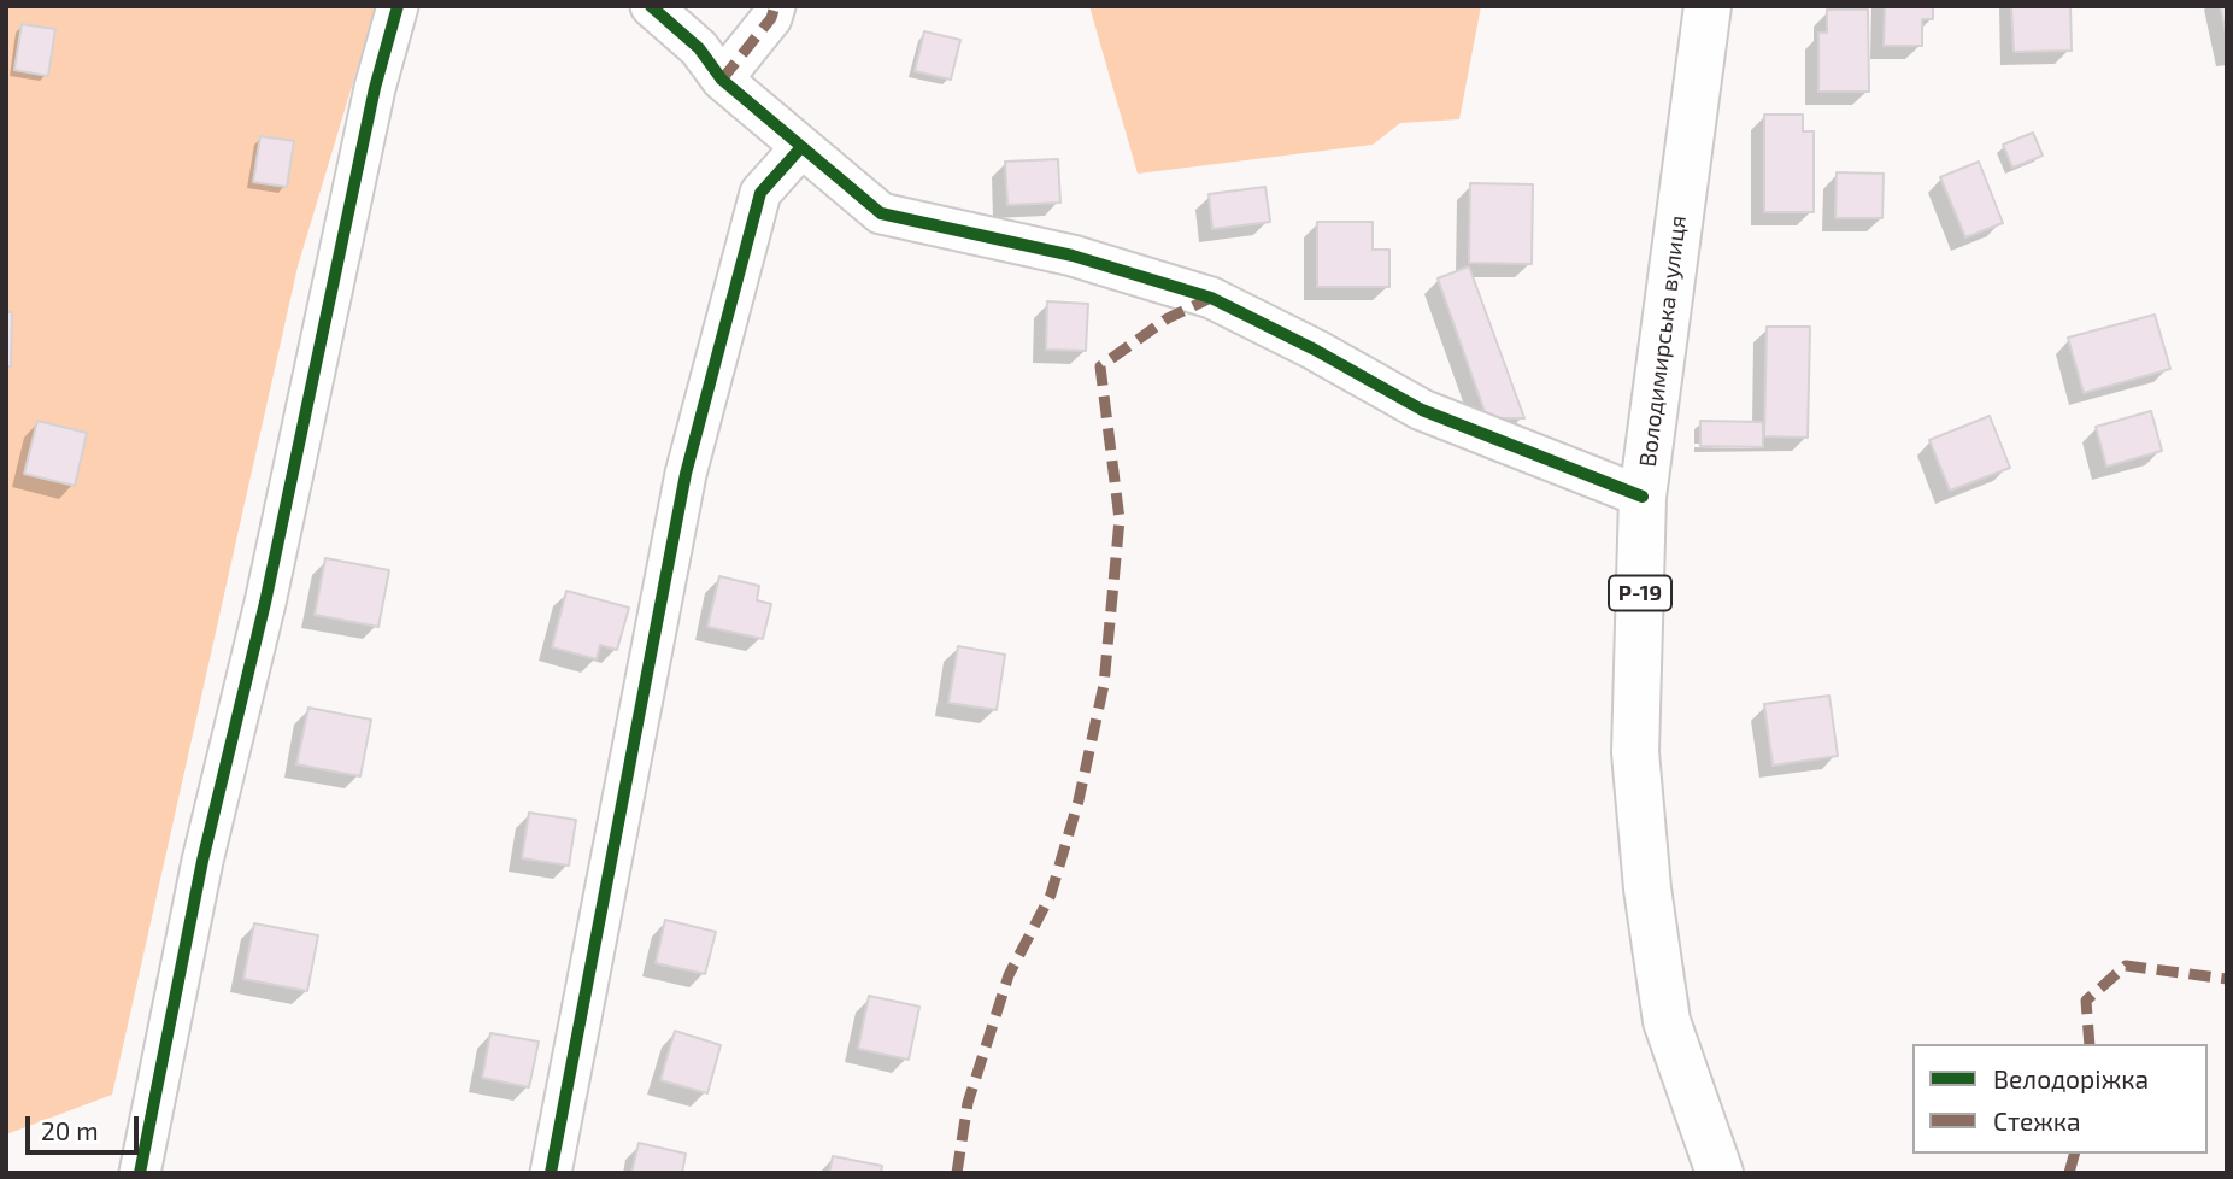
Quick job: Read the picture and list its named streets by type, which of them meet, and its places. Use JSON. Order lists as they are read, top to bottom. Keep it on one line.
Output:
{"streets":{"main road":["Володимирська вулиця","Р-19"]},"legend":["Велодоріжка","Стежка"],"scale_bar":"20 m"}
